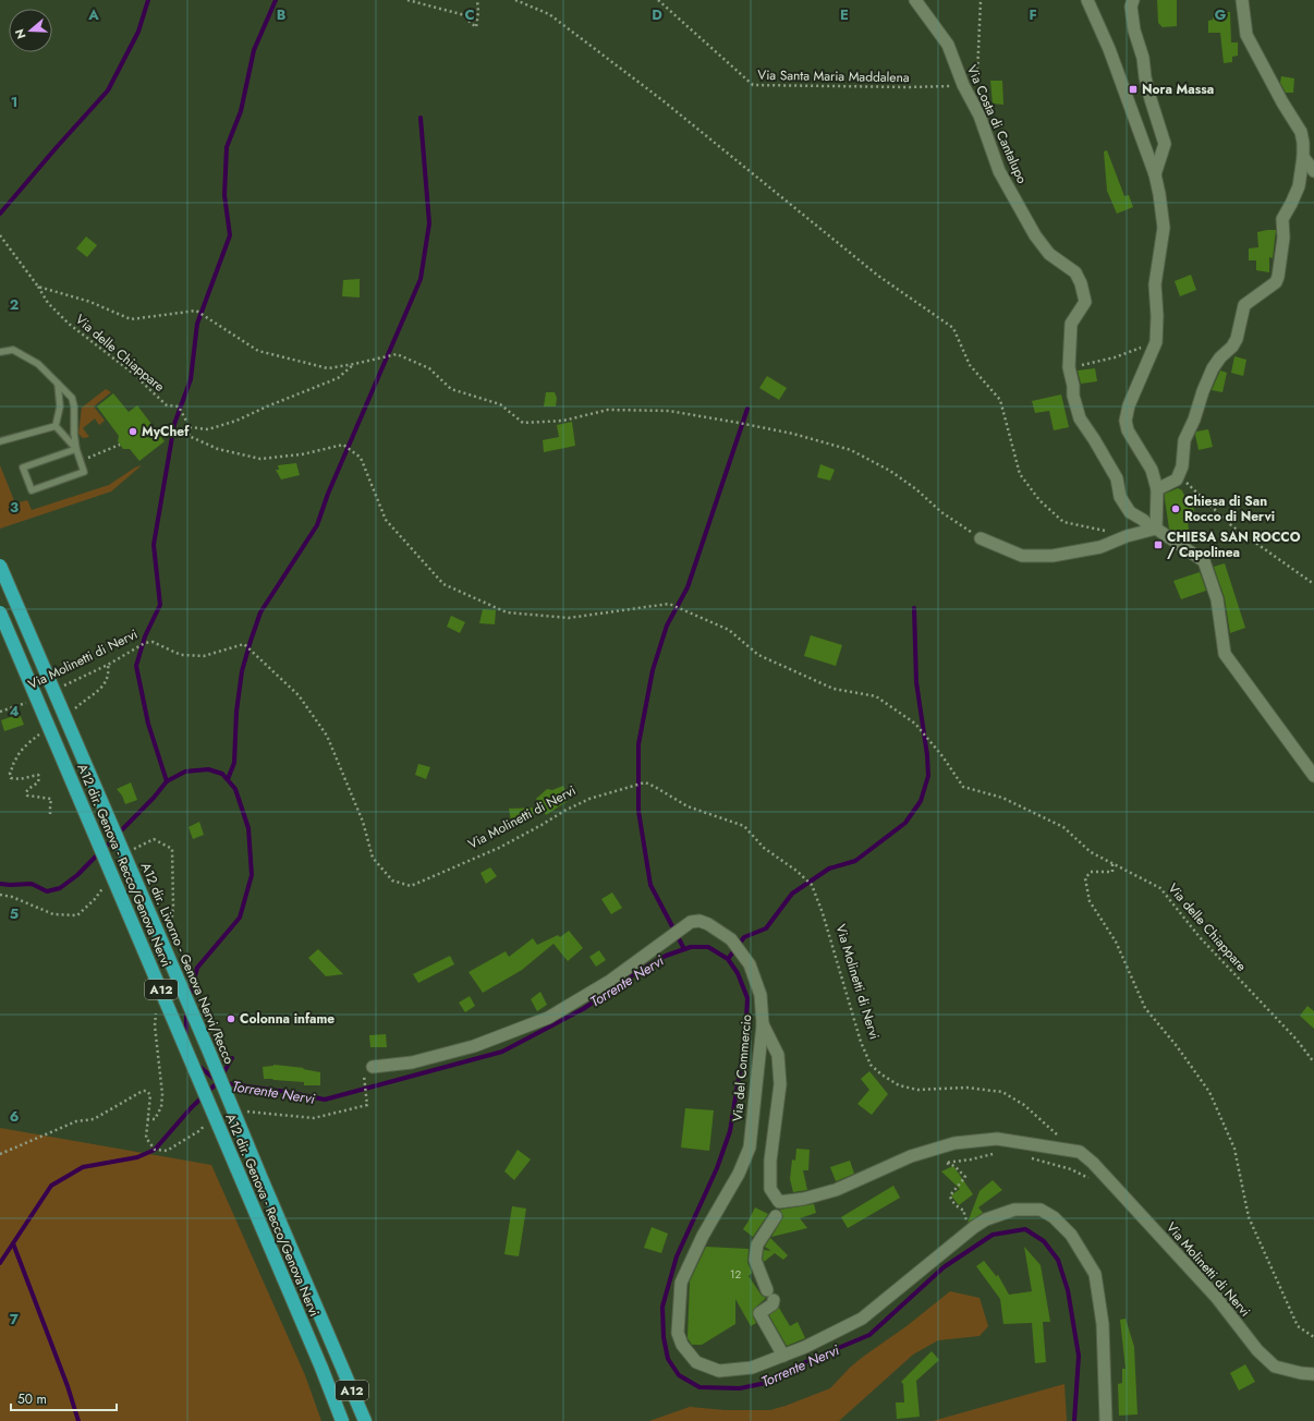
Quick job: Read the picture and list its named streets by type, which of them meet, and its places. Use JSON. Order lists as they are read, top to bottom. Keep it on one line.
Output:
{"streets":{"highway":["A12 dir. Genova - Recco/Genova Nervi","A12 dir. Livorno - Genova Nervi/Recco","A12"],"street":["Via Costa di Cantalupo","Via Molinetti di Nervi","Via del Commercio"],"path":["Via Santa Maria Maddalena","Via delle Chiappare"]},"crossings":[["Via Santa Maria Maddalena","Via Costa di Cantalupo"],["Via Molinetti di Nervi","Via del Commercio"]],"water":["Torrente Nervi"],"places":{"transit":["Nora Massa","CHIESA SAN ROCCO / Capolinea"],"other":["MyChef","Chiesa di San Rocco di Nervi","Colonna infame"]},"house_numbers":["12"],"scale_bar":"50 m","north":"left","grid":{"columns":["A","B","C","D","E","F","G"],"rows":["1","2","3","4","5","6","7"]}}
